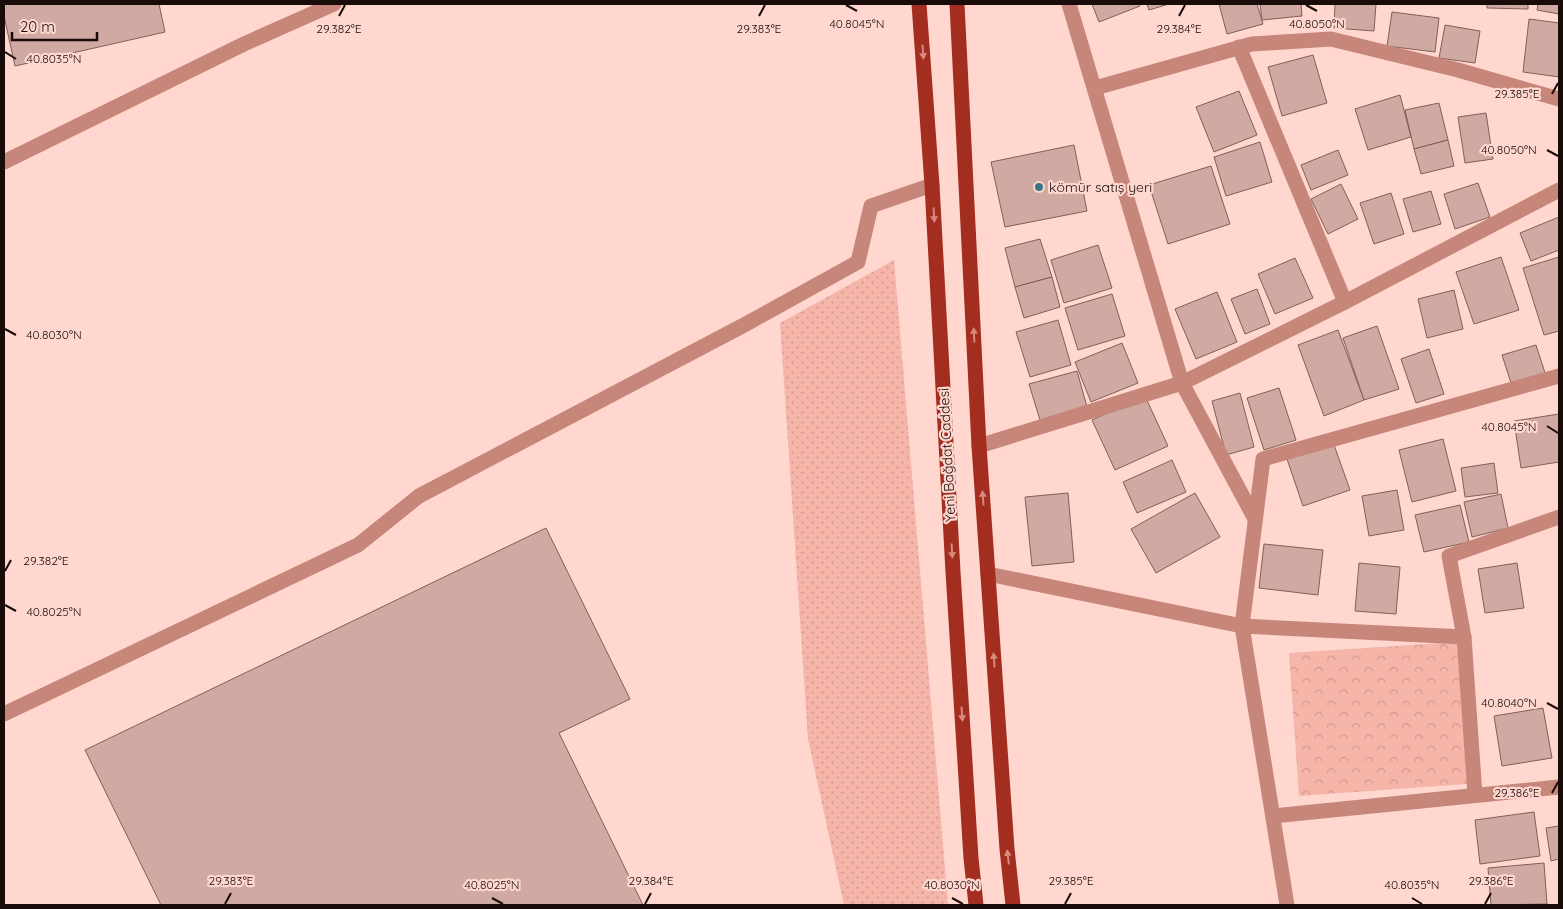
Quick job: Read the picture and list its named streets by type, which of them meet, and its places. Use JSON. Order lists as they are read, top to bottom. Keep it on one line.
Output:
{"streets":{"main road":["Yeni Bağdat Caddesi"]},"places":["kömür satış yeri"],"scale_bar":"20 m","coordinates":["40.8050°N","40.8045°N","29.382°E","29.383°E","29.384°E","40.8035°N","29.385°E","40.8030°N","40.8025°N","40.8040°N","29.386°E"]}
